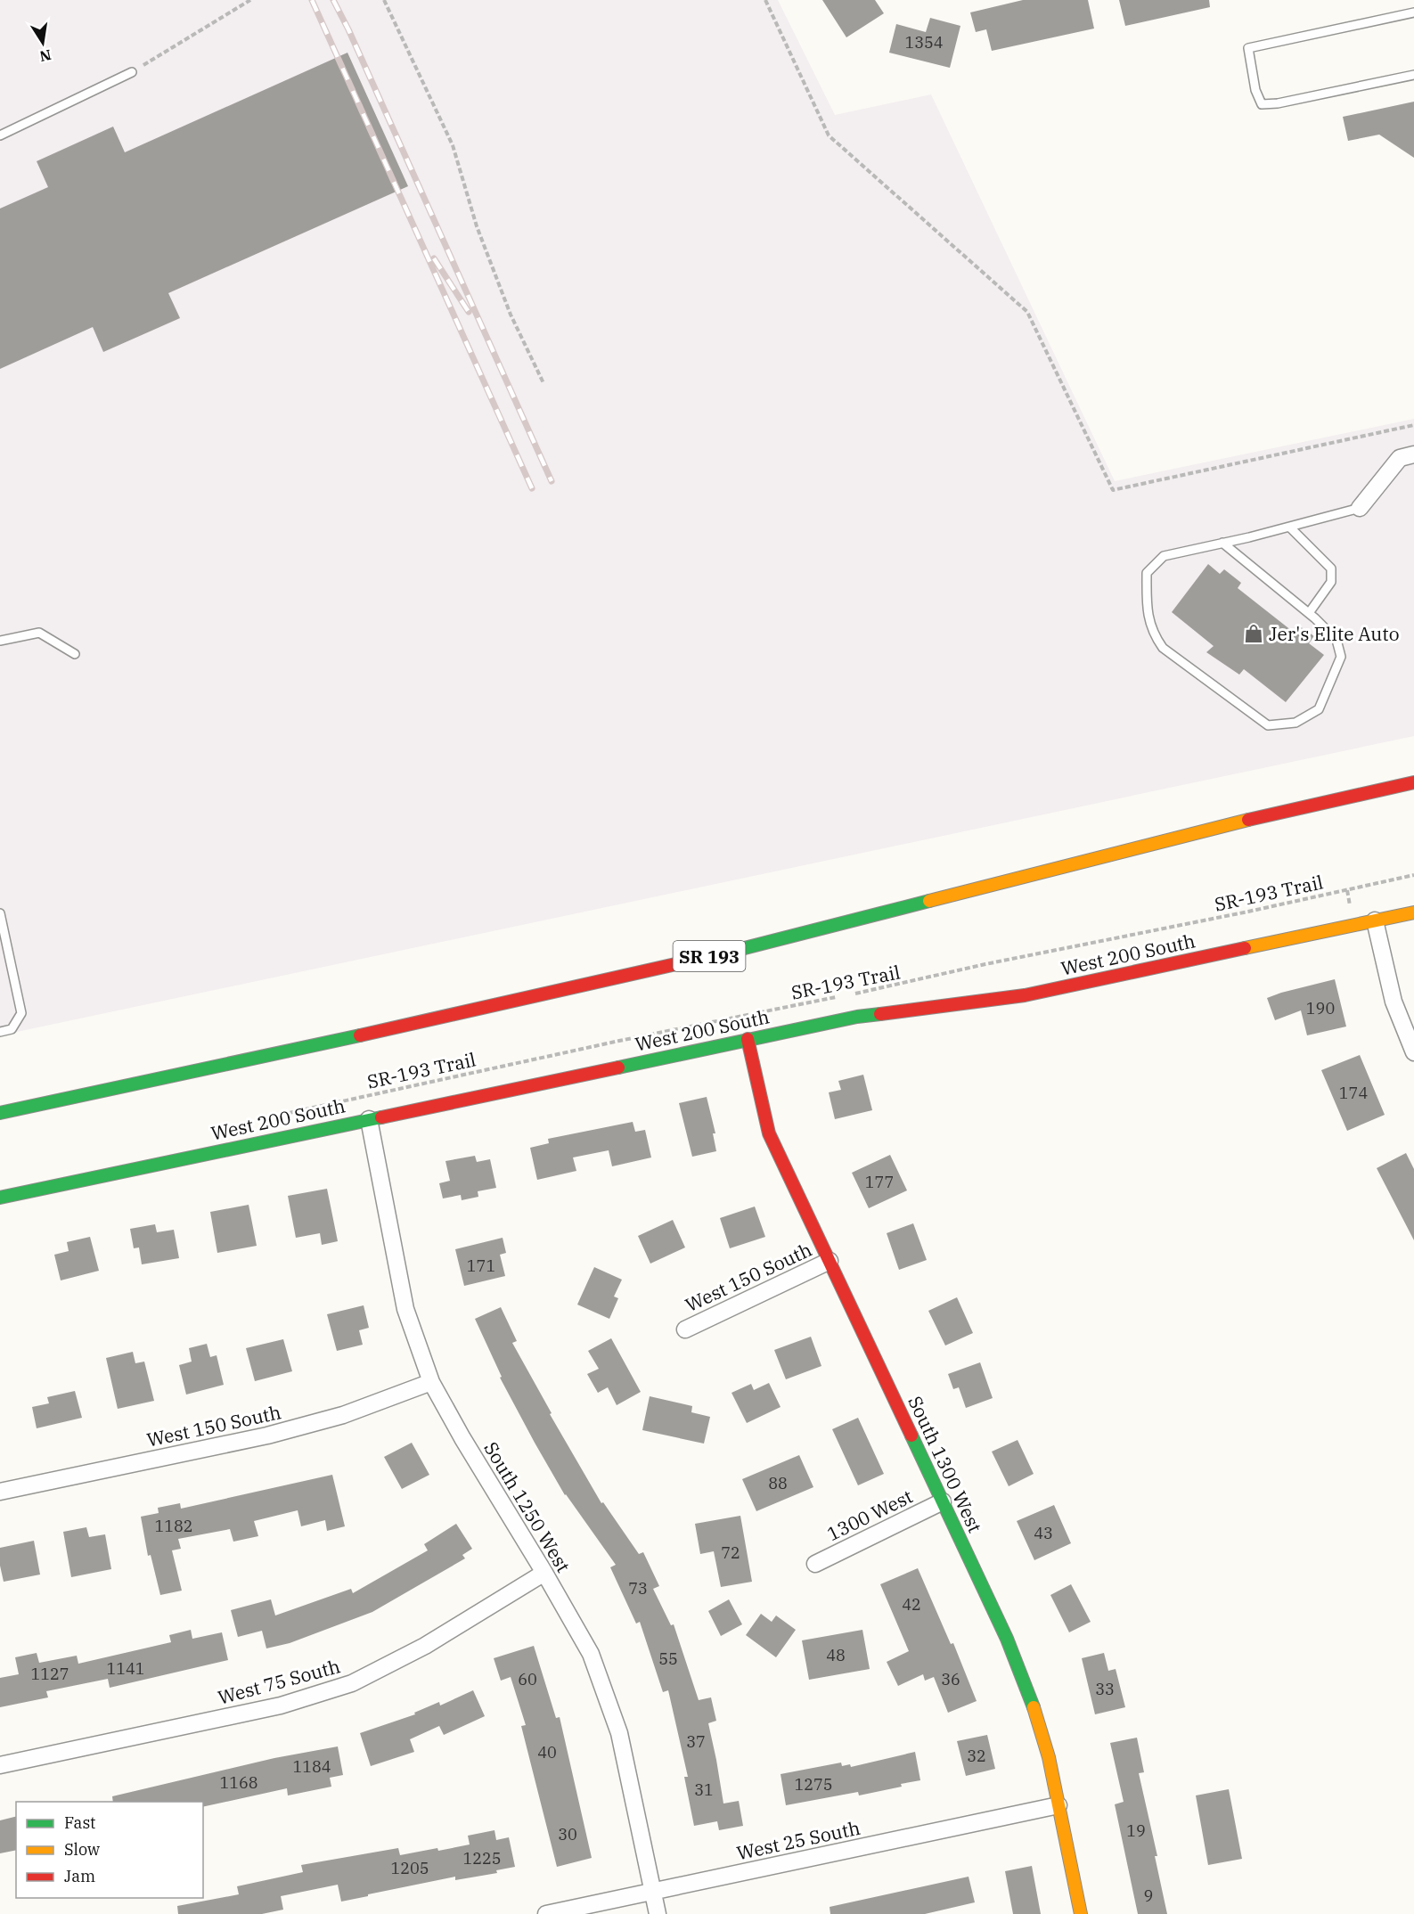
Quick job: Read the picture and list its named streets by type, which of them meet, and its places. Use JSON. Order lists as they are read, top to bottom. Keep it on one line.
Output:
{"streets":{"street":["West 200 South","SR 193","West 150 South","South 1300 West","South 1250 West","1300 West","West 75 South","West 25 South"],"path":["SR-193 Trail"]},"crossings":[["West 200 South","South 1300 West"],["West 200 South","South 1250 West"],["West 150 South","South 1300 West"],["West 150 South","South 1250 West"],["South 1300 West","1300 West"],["South 1300 West","West 25 South"],["South 1250 West","West 75 South"],["South 1250 West","West 25 South"]],"places":{"shop":["Jer's Elite Auto"]},"house_numbers":["1354","190","174","177","171","88","1182","43","72","73","42","48","55","1141","1127","60","36","33","37","40","32","1184","1168","1275","31","19","30","1225","1205","9"],"legend":["Fast","Slow","Jam"],"north":"bottom"}
